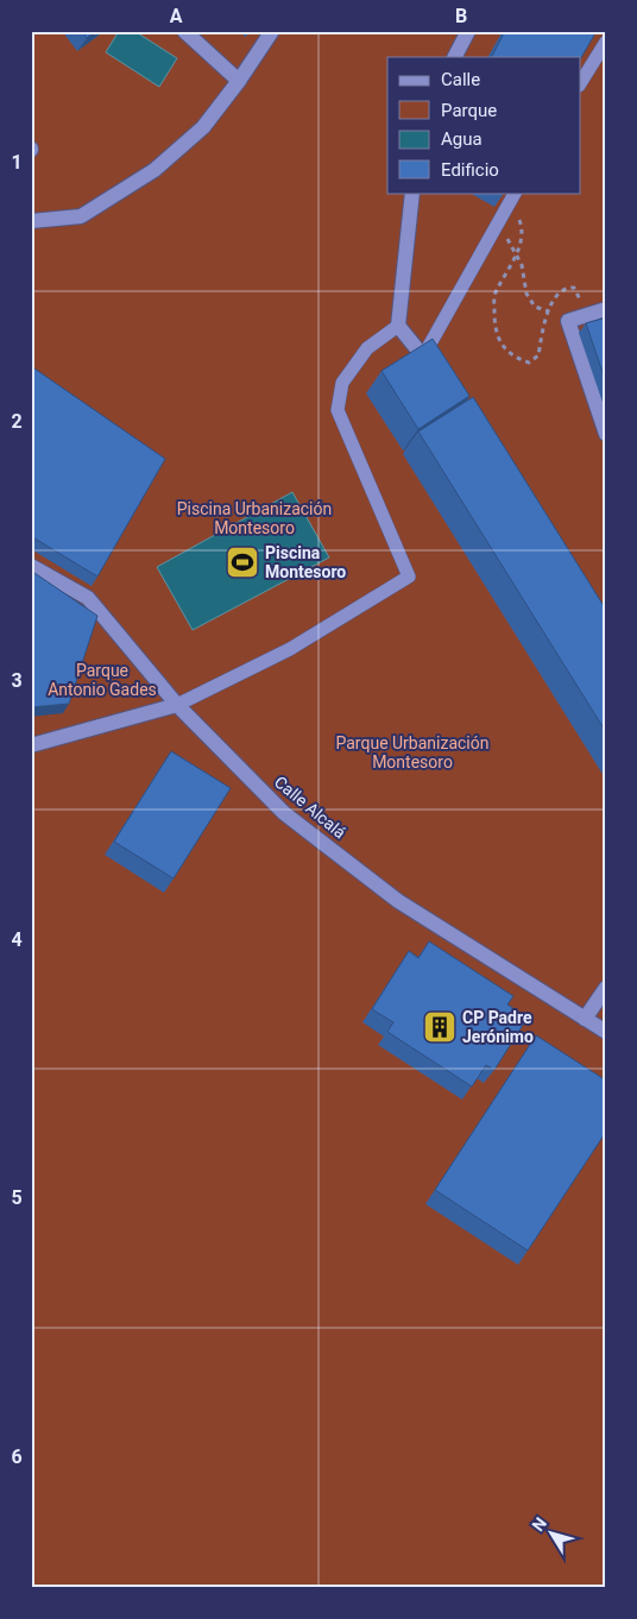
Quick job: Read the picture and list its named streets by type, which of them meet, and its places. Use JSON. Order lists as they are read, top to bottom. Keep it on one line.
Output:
{"streets":{"street":["Calle Alcalá"]},"parks":["Piscina Urbanización Montesoro","Parque Antonio Gades","Parque Urbanización Montesoro"],"places":{"sports":["Piscina Montesoro"],"building":["CP Padre Jerónimo"]},"legend":["Calle","Parque","Agua","Edificio"],"north":"top left","grid":{"columns":["A","B"],"rows":["1","2","3","4","5","6"]}}
